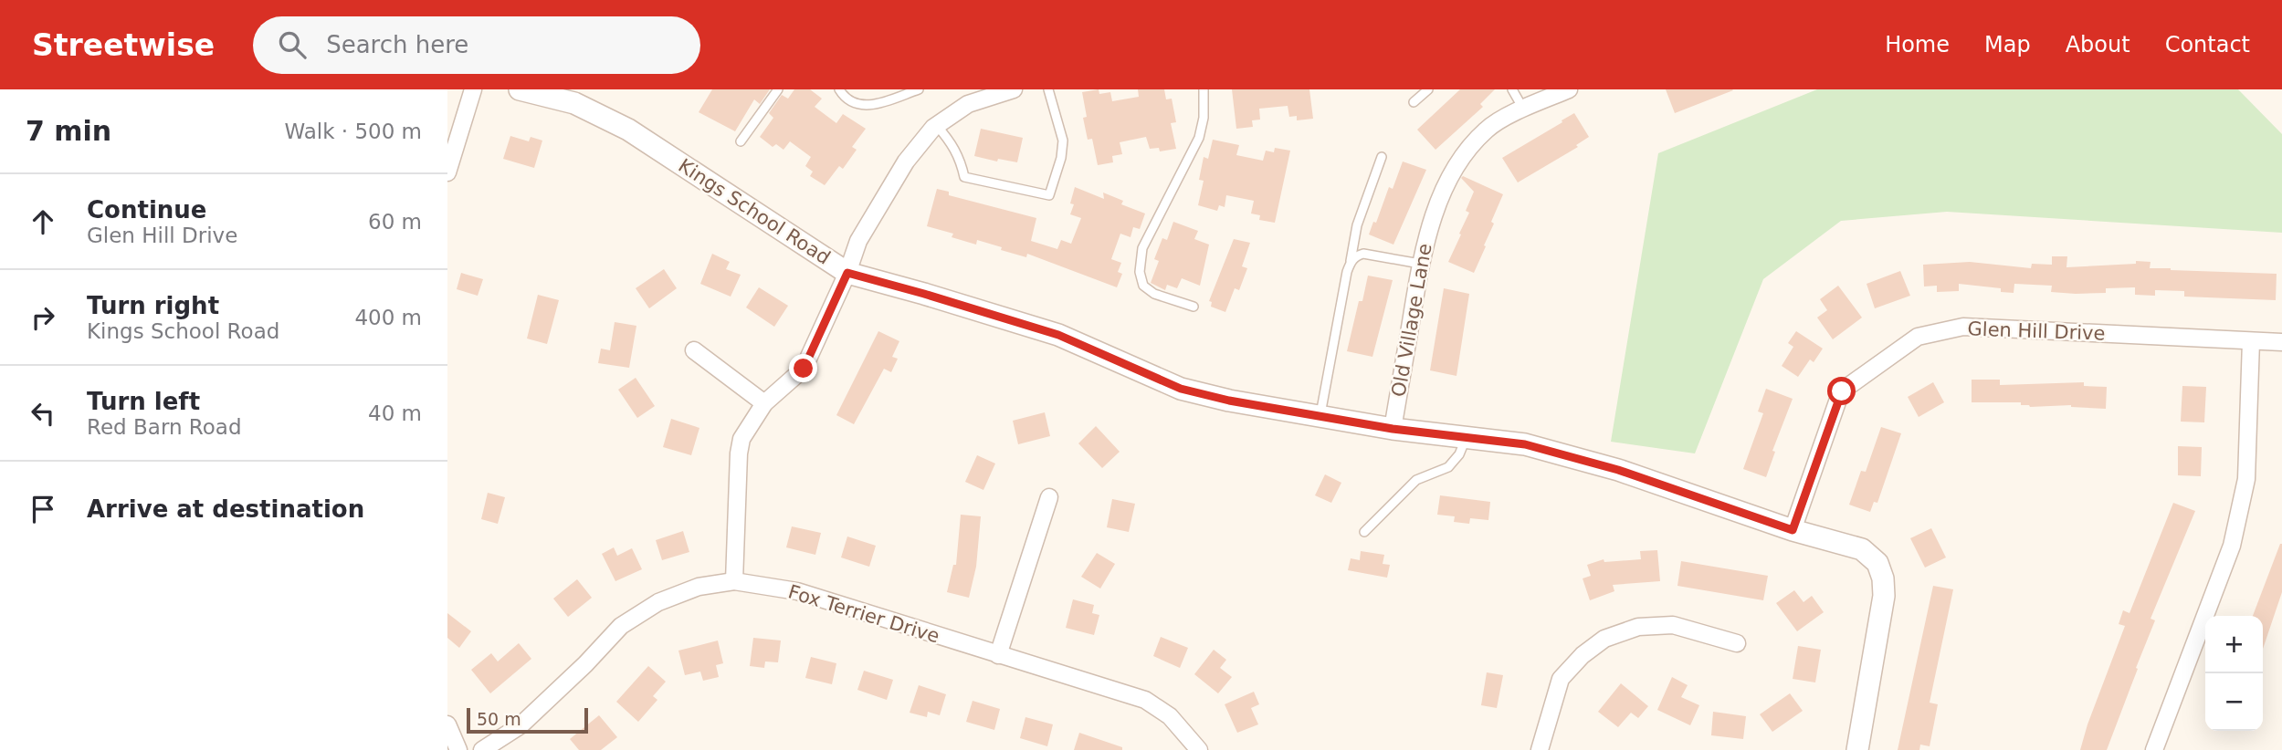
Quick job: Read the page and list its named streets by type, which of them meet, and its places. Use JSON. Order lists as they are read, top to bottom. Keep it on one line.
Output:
{"streets":{"street":["Kings School Road","Old Village Lane","Glen Hill Drive","Fox Terrier Drive"]},"crossings":[["Kings School Road","Old Village Lane"],["Kings School Road","Glen Hill Drive"]],"scale_bar":"50 m","page":{"header":"Streetwise","search":"Search here","nav":["Home","Map","About","Contact"],"heading":["7 min","Walk · 500 m"],"list":[["Continue","Glen Hill Drive","60 m"],["Turn right","Kings School Road","400 m"],["Turn left","Red Barn Road","40 m"],"Arrive at destination"],"map_buttons":["+","−"],"scale":"50 m"}}
